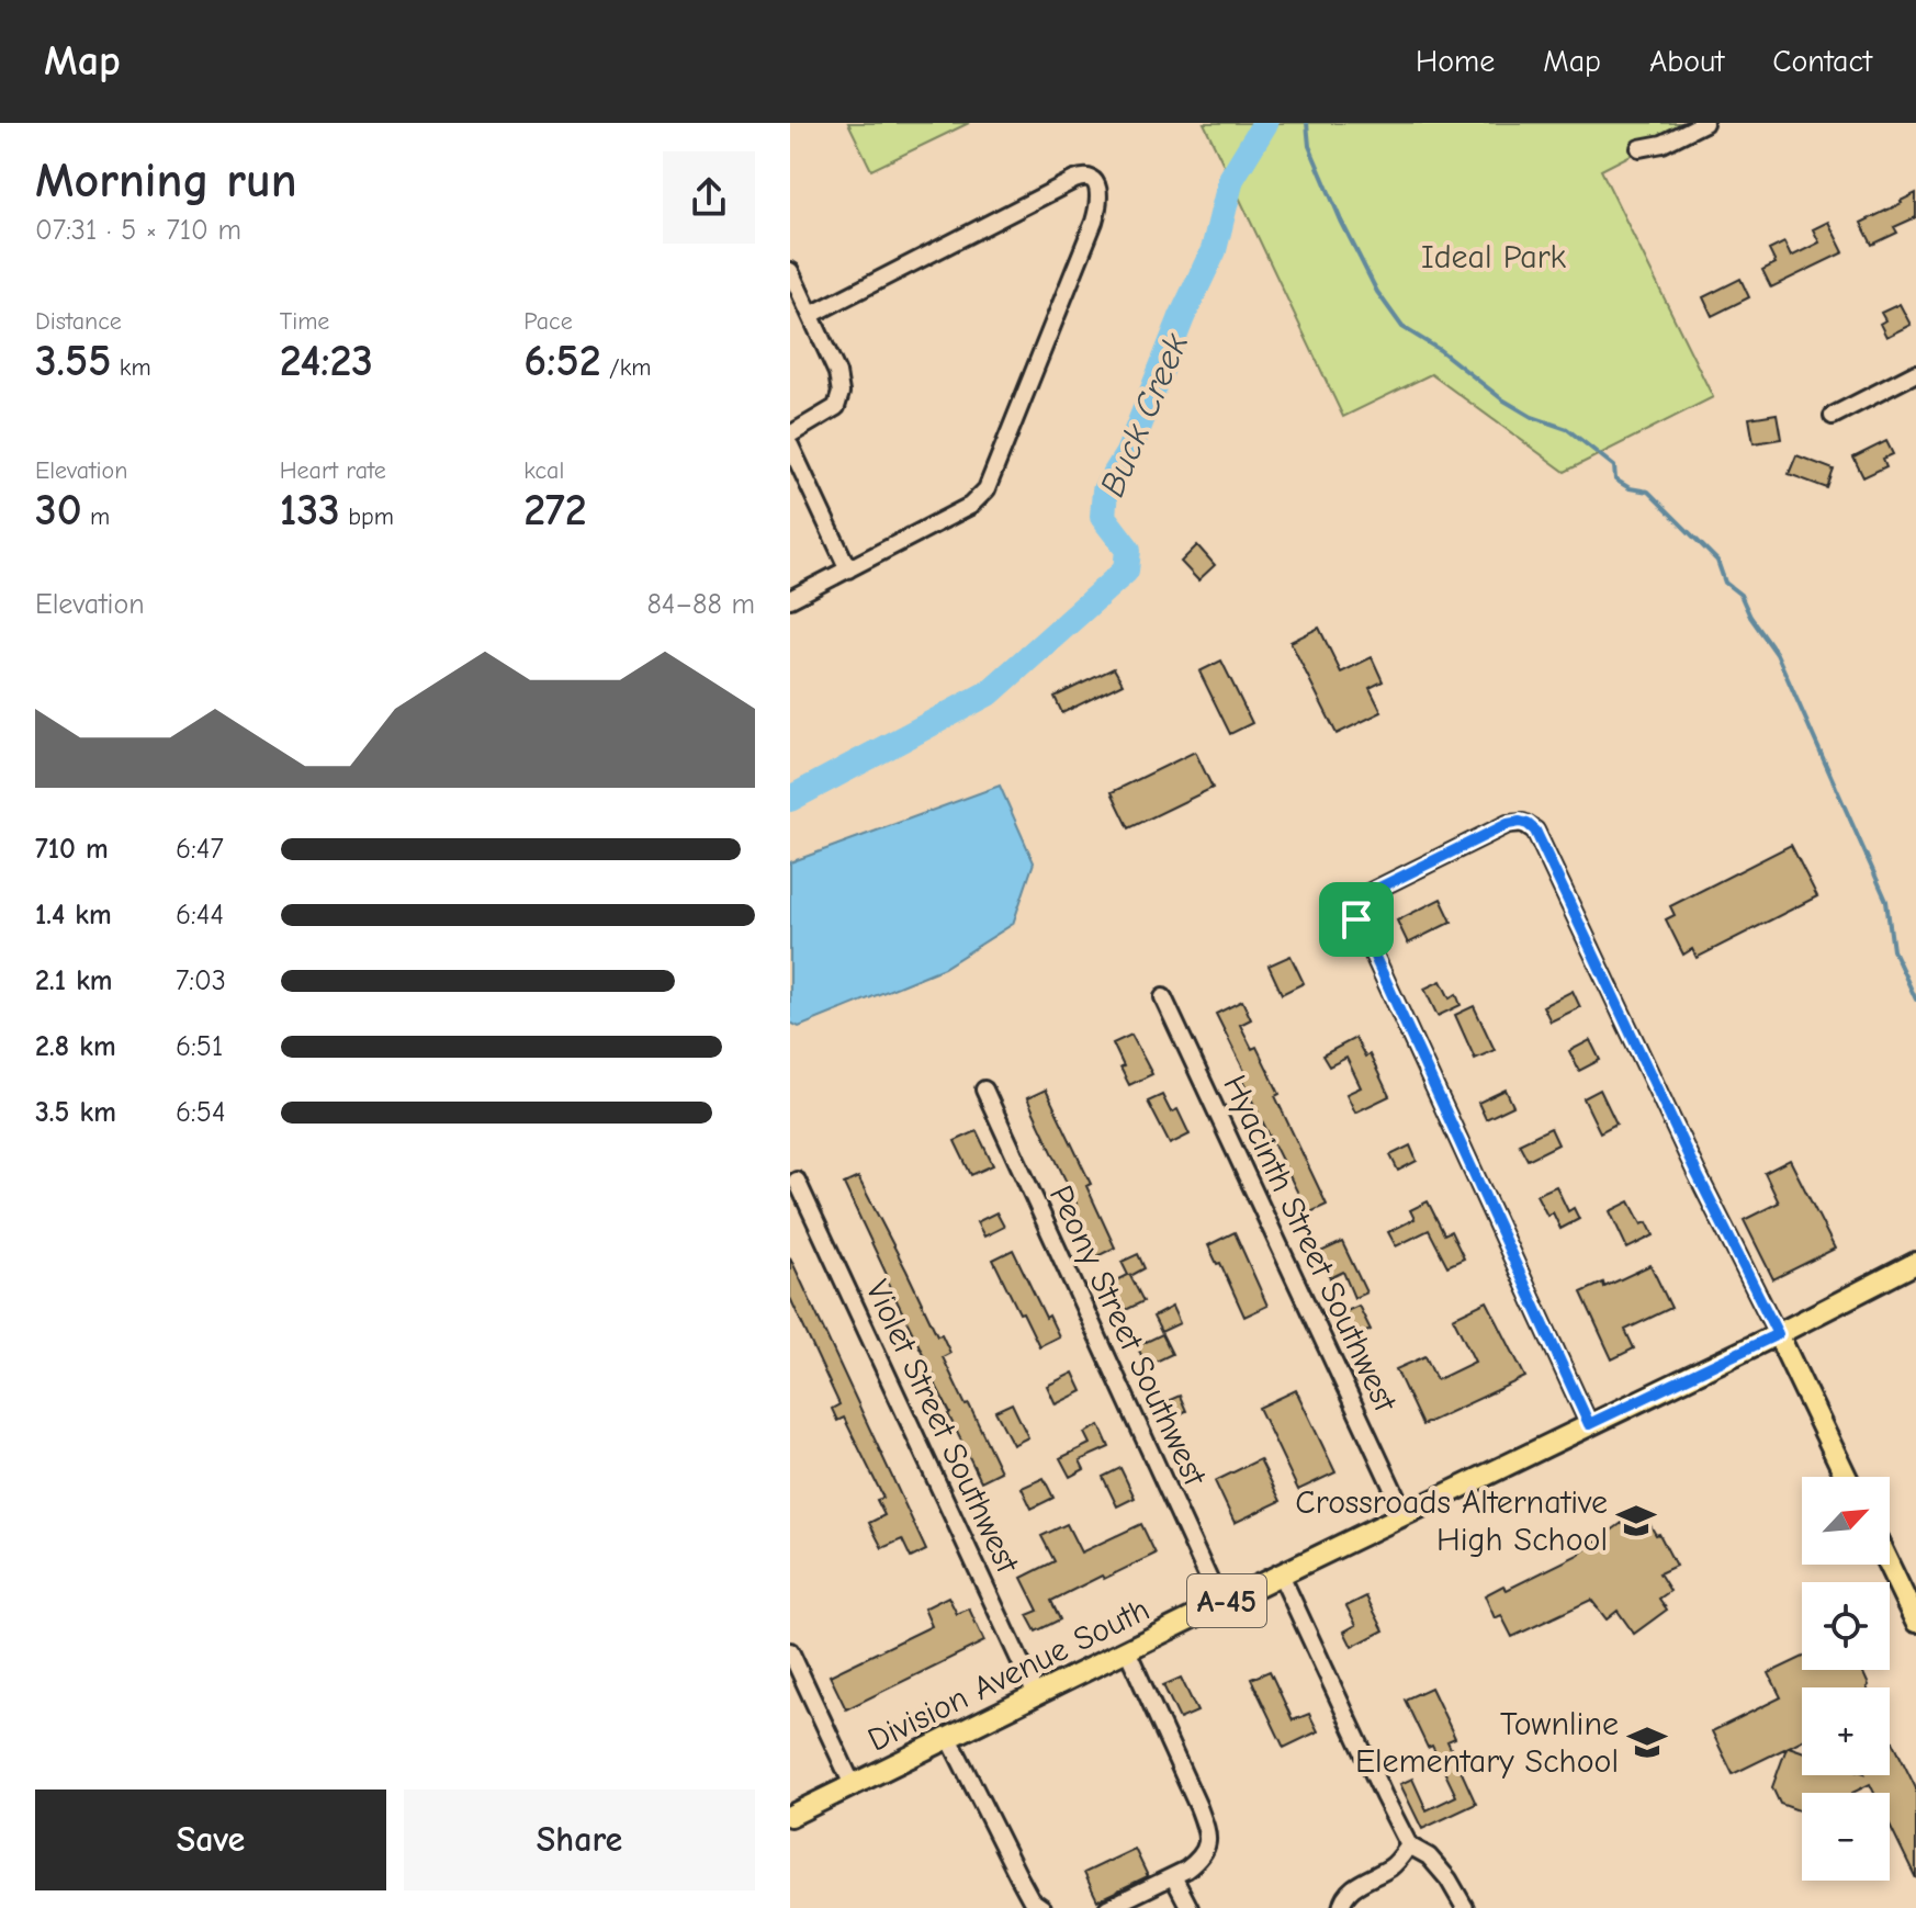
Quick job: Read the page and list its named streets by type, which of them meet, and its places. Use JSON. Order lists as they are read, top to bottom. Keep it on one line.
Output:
{"streets":{"main road":["A-45","Division Avenue South"],"street":["Hyacinth Street Southwest","Peony Street Southwest","Violet Street Southwest"]},"crossings":[["Hyacinth Street Southwest","Division Avenue South"],["Peony Street Southwest","Division Avenue South"],["Violet Street Southwest","Division Avenue South"]],"water":["Buck Creek"],"parks":["Ideal Park"],"places":{"school or university":["Crossroads Alternative High School","Townline Elementary School"]},"north":"top right","page":{"header":"Map","nav":["Home","Map","About","Contact"],"heading":["Morning run","07:31 · 5 × 710 m"],"stats":[["Distance","3.55 km"],["Time","24:23"],["Pace","6:52 /km"],["Elevation","30 m"],["Heart rate","133 bpm"],["kcal","272"]],"chart":["Elevation","84–88 m"],"list":[{"name":"710 m","note":"6:47"},{"name":"1.4 km","note":"6:44"},{"name":"2.1 km","note":"7:03"},{"name":"2.8 km","note":"6:51"},{"name":"3.5 km","note":"6:54"}],"map_buttons":["+","−"],"buttons":["Save","Share"]}}
